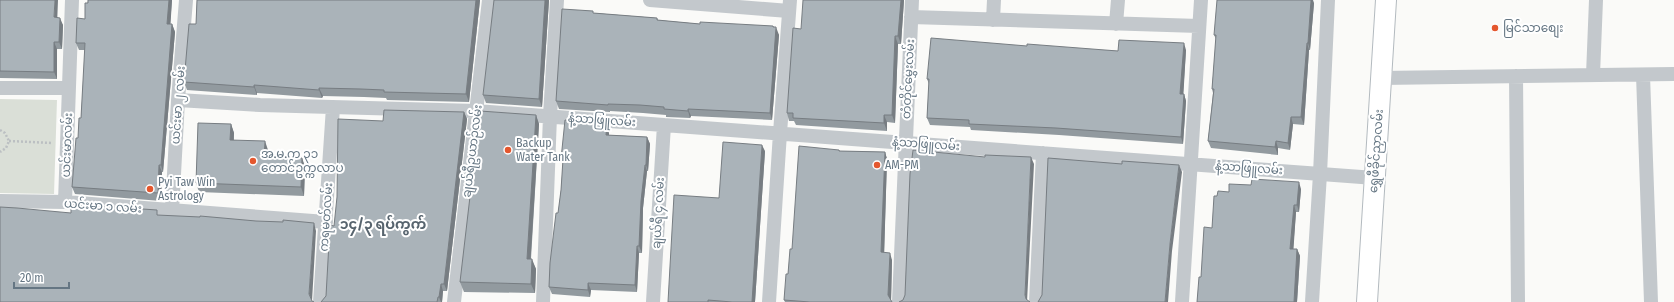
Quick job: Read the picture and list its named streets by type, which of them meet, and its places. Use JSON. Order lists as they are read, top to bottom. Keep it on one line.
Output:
{"streets":{"street":["တံတိုင်မွှေးလမ်း","ယင်းမာ ၂ လမ်း","နံ့သာဖြူလမ်း","ယင်းမာလမ်း","ချယ်ရီဥယာဉ်လမ်း","ရွှေဖီခိုင်ညှာလမ်း","ယင်းမာ ၁ လမ်း","ချယ်ရီ ၄ လမ်း","ကရမတ်လမ်း"]},"crossings":[["တံတိုင်မွှေးလမ်း","နံ့သာဖြူလမ်း"],["ယင်းမာ ၂ လမ်း","ယင်းမာ ၁ လမ်း"],["နံ့သာဖြူလမ်း","ချယ်ရီဥယာဉ်လမ်း"],["နံ့သာဖြူလမ်း","ရွှေဖီခိုင်ညှာလမ်း"],["နံ့သာဖြူလမ်း","ချယ်ရီ ၄ လမ်း"],["ယင်းမာလမ်း","ယင်းမာ ၁ လမ်း"],["ယင်းမာ ၁ လမ်း","ကရမတ်လမ်း"]],"districts":["၁၄/၃ ရပ်ကွက်"],"places":["မြင်သာစျေး","Backup Water Tank","အ.မ.က ၃၁ တောင်ဥက္ကလာပ","AM-PM","Pyi Taw Win Astrology"],"scale_bar":"20 m"}
